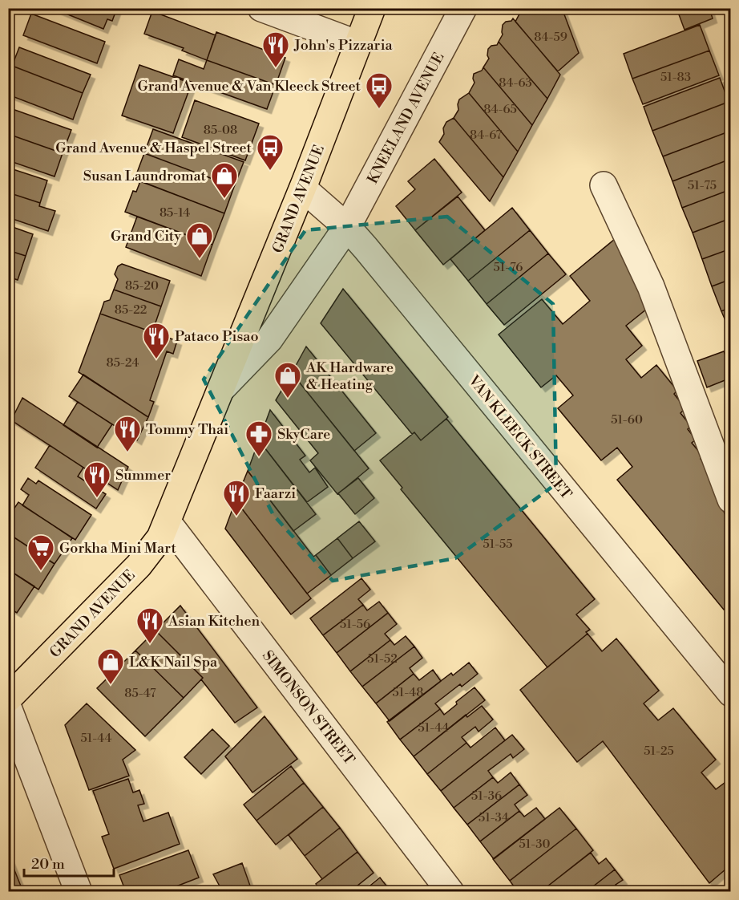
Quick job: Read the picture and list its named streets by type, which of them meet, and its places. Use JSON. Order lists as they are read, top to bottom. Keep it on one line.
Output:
{"streets":{"main road":["GRAND AVENUE"],"street":["KNEELAND AVENUE","VAN KLEECK STREET","SIMONSON STREET"]},"crossings":[["KNEELAND AVENUE","GRAND AVENUE"],["KNEELAND AVENUE","VAN KLEECK STREET"],["GRAND AVENUE","VAN KLEECK STREET"],["GRAND AVENUE","SIMONSON STREET"]],"places":{"restaurant":["John's Pizzaria","Pataco Pisao","Tommy Thai","Summer","Faarzi","Asian Kitchen"],"bus stop":["Grand Avenue & Van Kleeck Street","Grand Avenue & Haspel Street"],"shop":["Susan Laundromat","Grand City","AK Hardware & Heating","L&K Nail Spa"],"pharmacy":["SkyCare"],"supermarket":["Gorkha Mini Mart"]},"house_numbers":["84-59","51-83","84-63","84-65","85-08","84-67","51-75","85-14","51-76","85-20","85-22","85-24","51-60","51-55","51-56","51-52","51-48","85-47","51-44","51-44","51-25","51-36","51-34","51-30"],"scale_bar":"20 m"}
